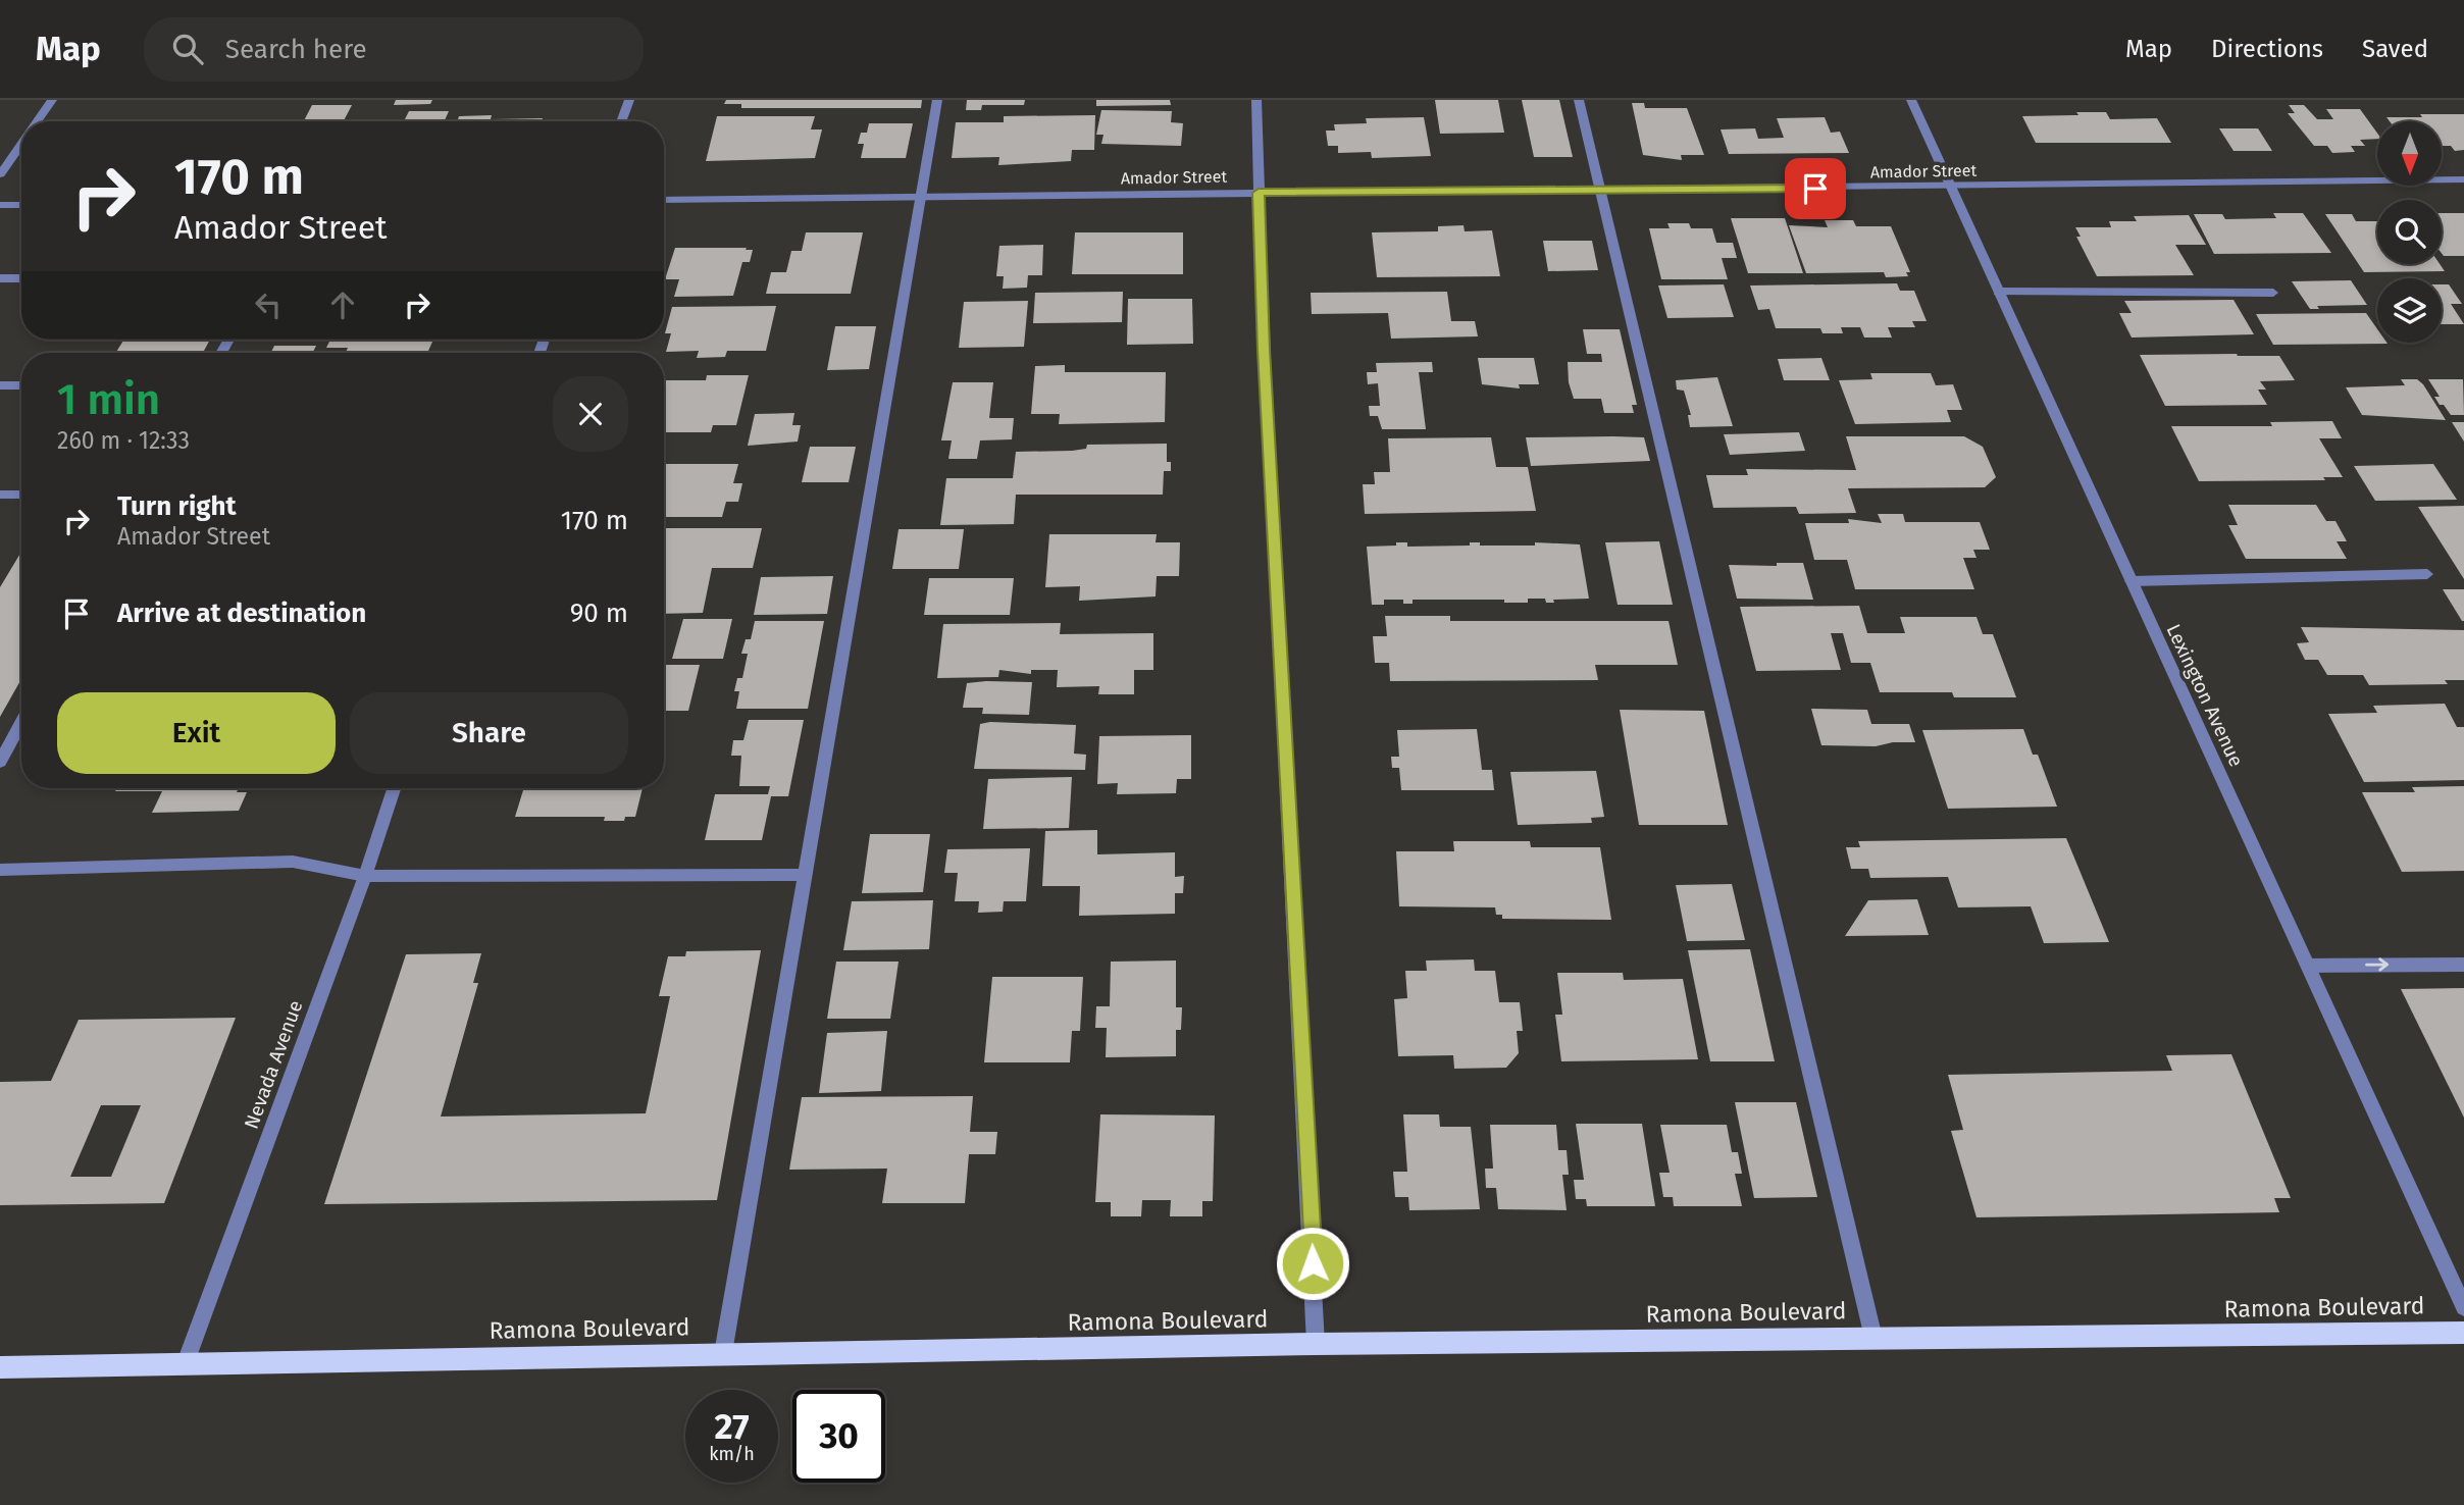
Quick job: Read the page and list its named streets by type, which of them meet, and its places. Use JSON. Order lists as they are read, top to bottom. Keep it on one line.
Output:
{"streets":{"main road":["Ramona Boulevard"],"street":["Amador Street","Lexington Avenue","Nevada Avenue"]},"crossings":[["Amador Street","Lexington Avenue"],["Nevada Avenue","Ramona Boulevard"]],"north":"bottom","page":{"header":"Map","search":"Search here","nav":["Map","Directions","Saved"],"turn":["170 m","Amador Street"],"heading":["1 min","260 m · 12:33"],"list":[{"name":"Turn right","note":"Amador Street","value":"170 m"},{"name":"Arrive at destination","value":"90 m"}],"buttons":["Exit","Share"],"speed":"27 km/h","limit":"30"}}
